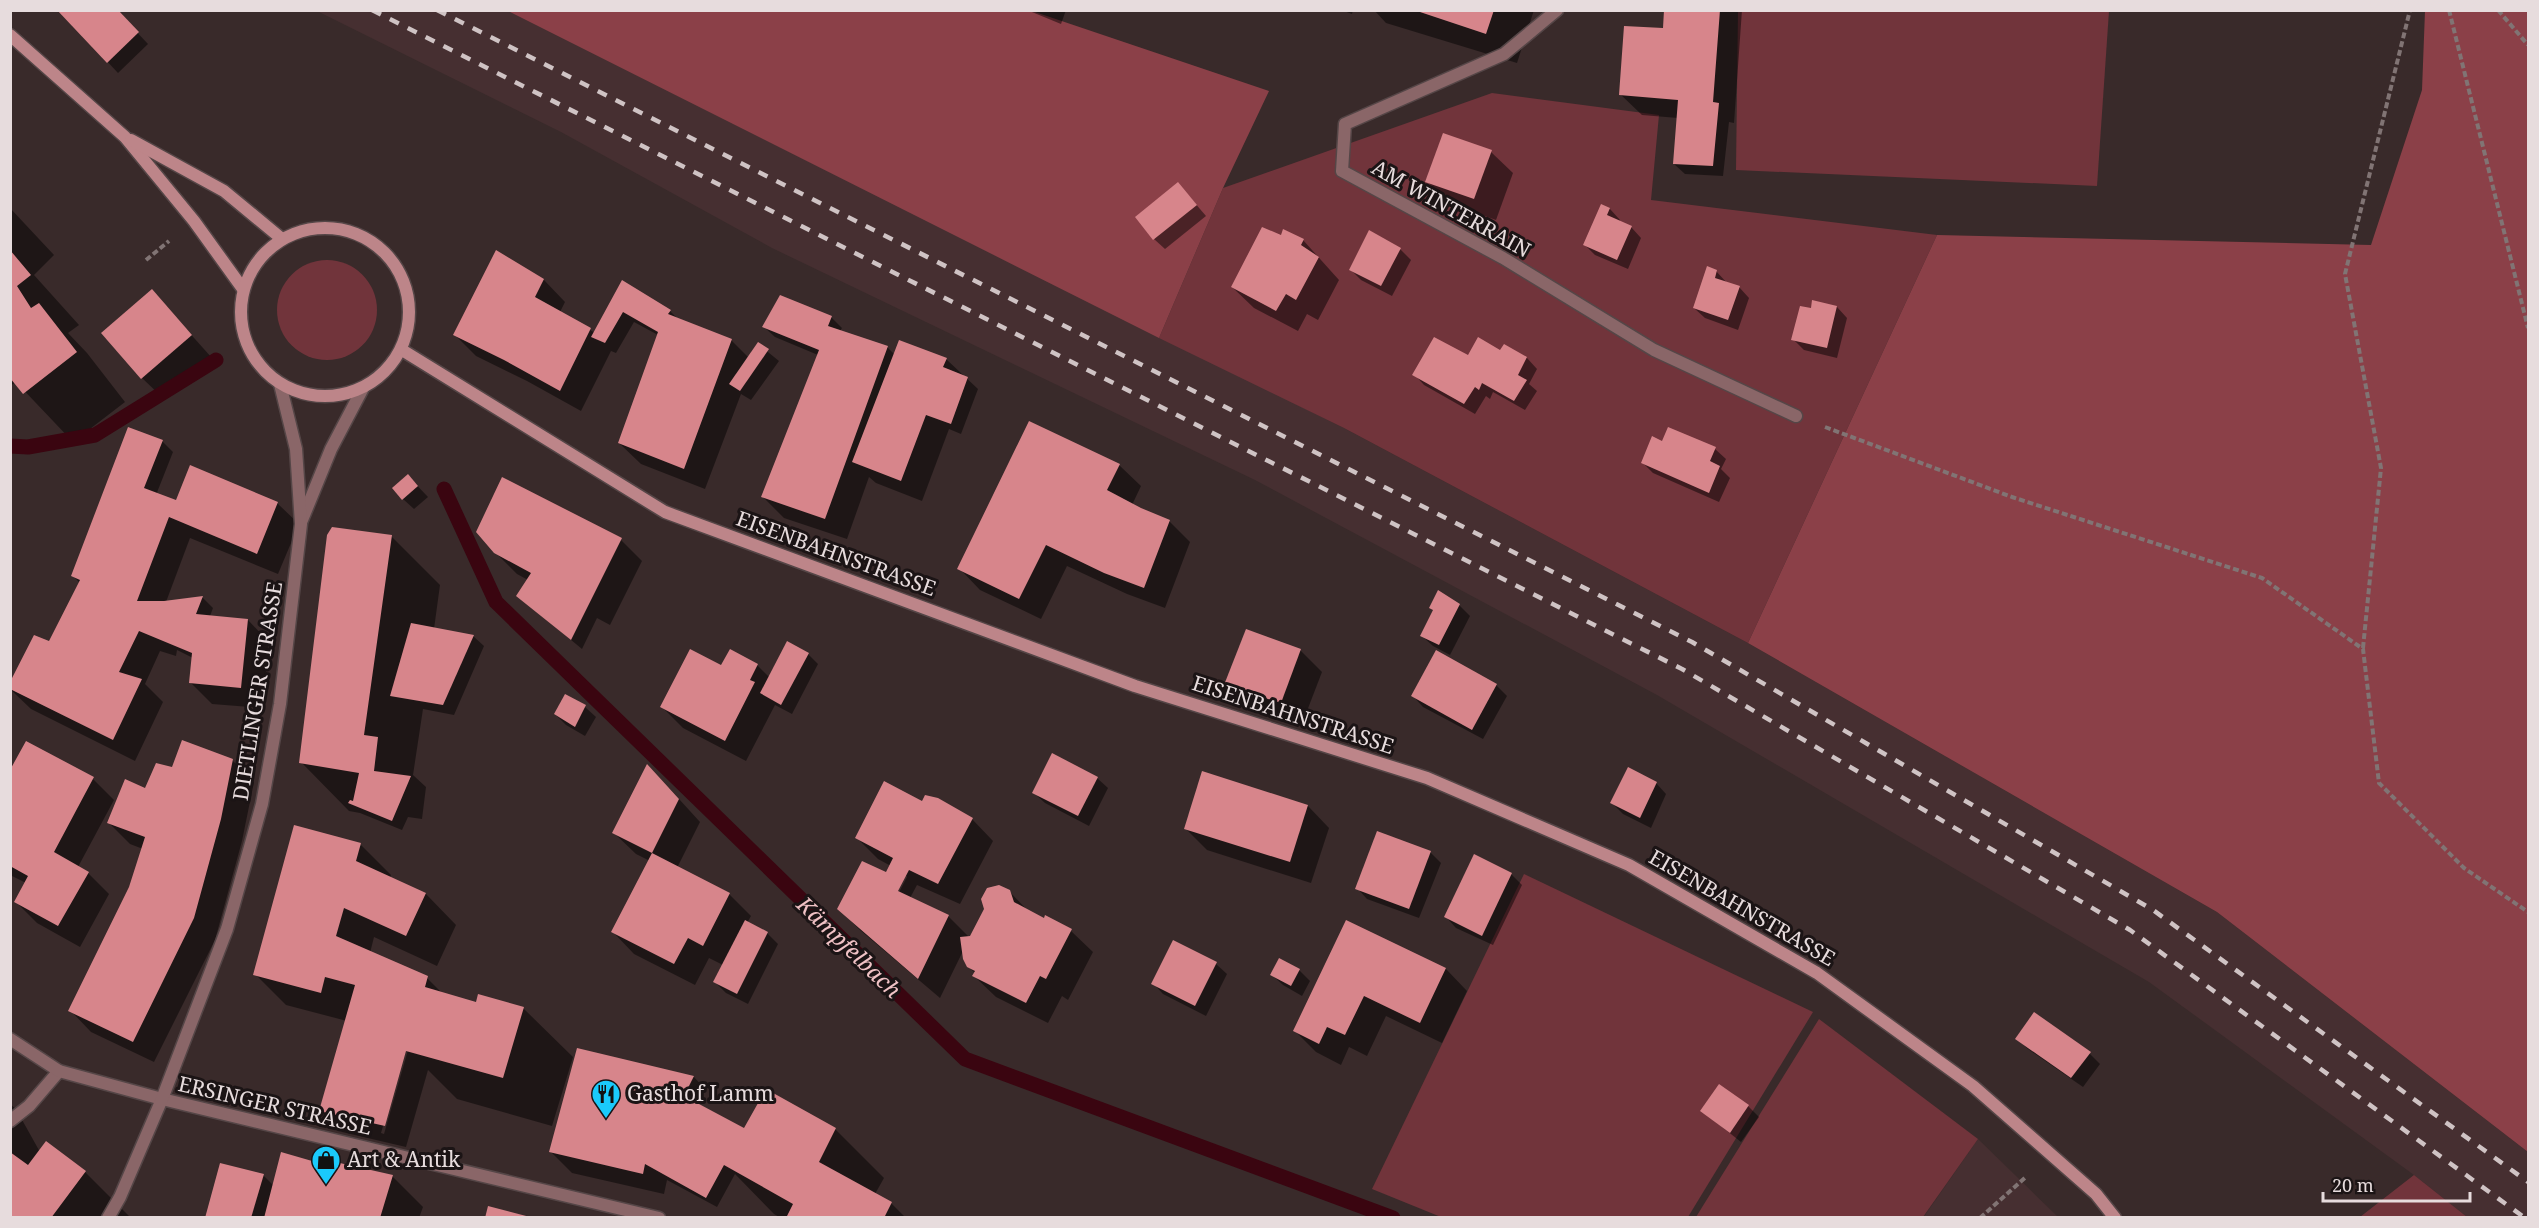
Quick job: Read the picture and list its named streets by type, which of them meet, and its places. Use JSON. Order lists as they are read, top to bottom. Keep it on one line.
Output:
{"streets":{"main road":["EISENBAHNSTRASSE"],"street":["AM WINTERRAIN","DIETLINGER STRASSE","ERSINGER STRASSE"]},"crossings":[["EISENBAHNSTRASSE","DIETLINGER STRASSE"],["DIETLINGER STRASSE","ERSINGER STRASSE"]],"water":["Kämpfelbach"],"places":{"restaurant":["Gasthof Lamm"],"shop":["Art & Antik"]},"scale_bar":"20 m"}
